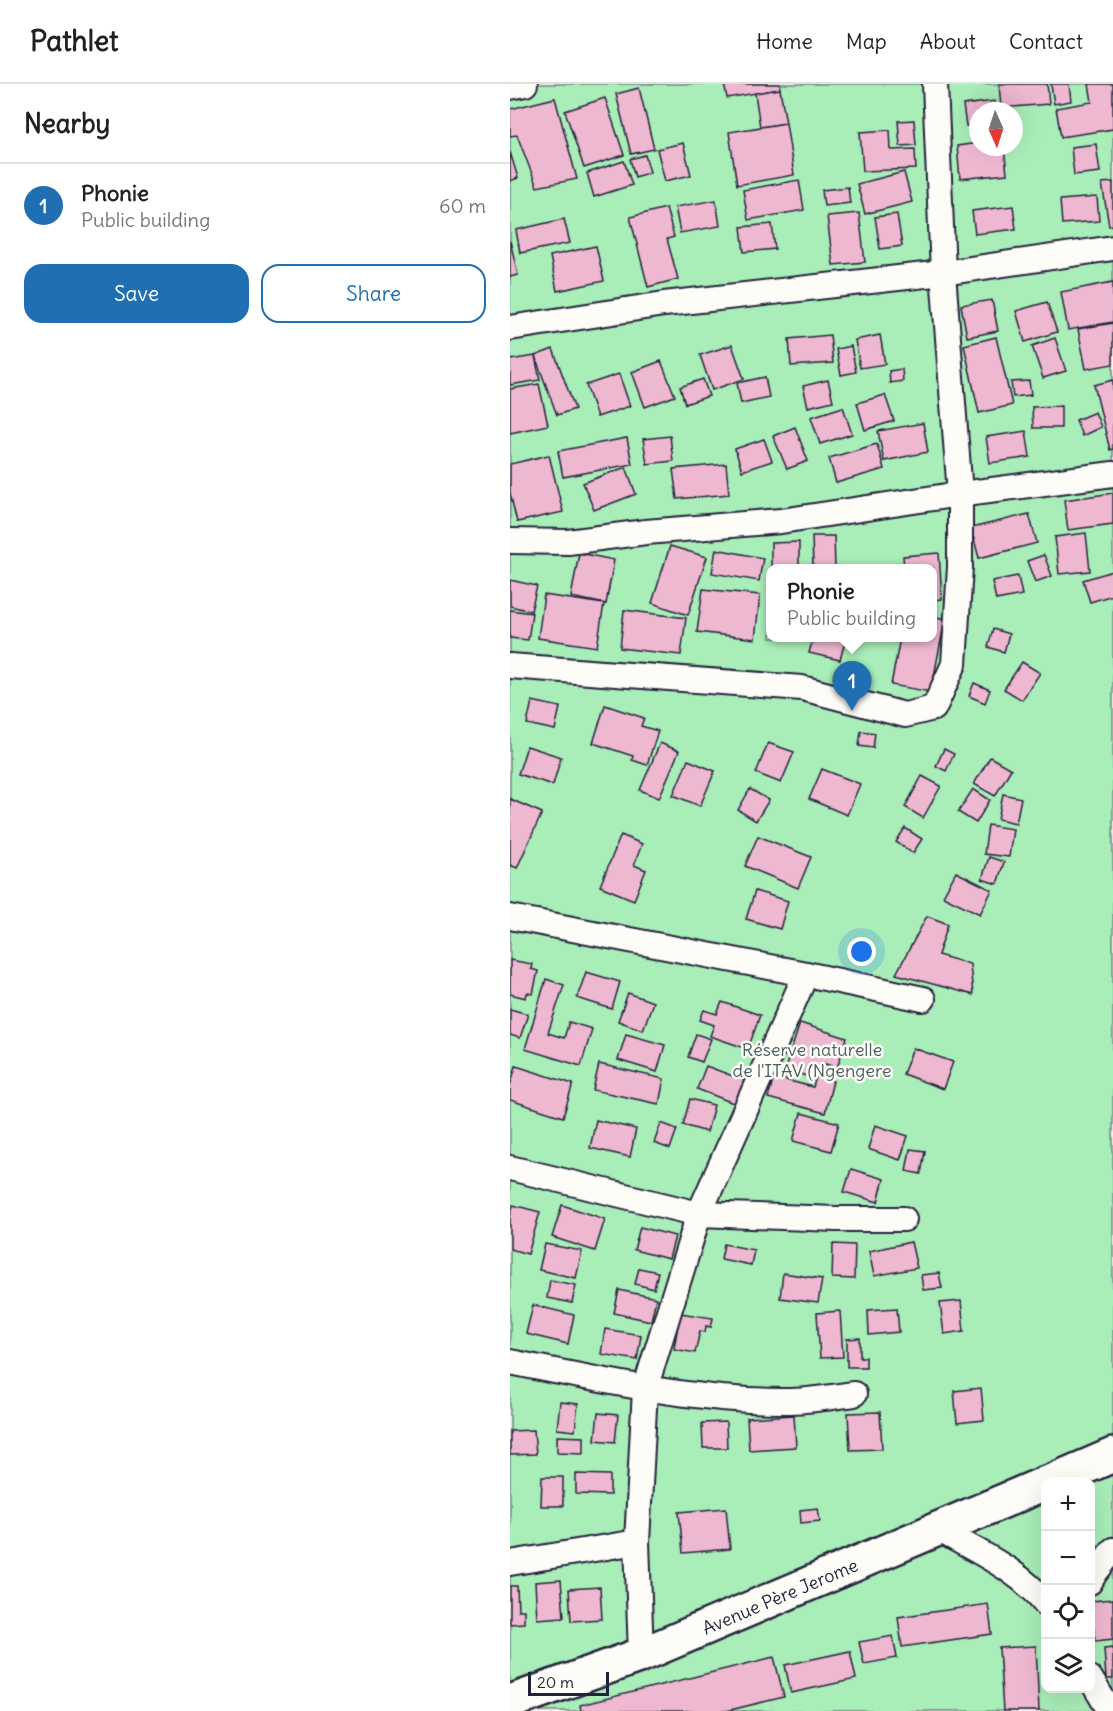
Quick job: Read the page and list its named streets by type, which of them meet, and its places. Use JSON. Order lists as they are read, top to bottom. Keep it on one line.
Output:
{"streets":{"street":["Avenue Père Jerome"]},"parks":["Réserve naturelle de l'ITAV (Ngengere"],"scale_bar":"20 m","north":"bottom","page":{"header":"Pathlet","nav":["Home","Map","About","Contact"],"heading":"Nearby","list":[{"mark":"1","name":"Phonie","note":"Public building","value":"60 m"}],"buttons":["Save","Share"],"popup":["Phonie","Public building"],"pins":"1","map_buttons":["+","−"],"scale":"20 m"}}
